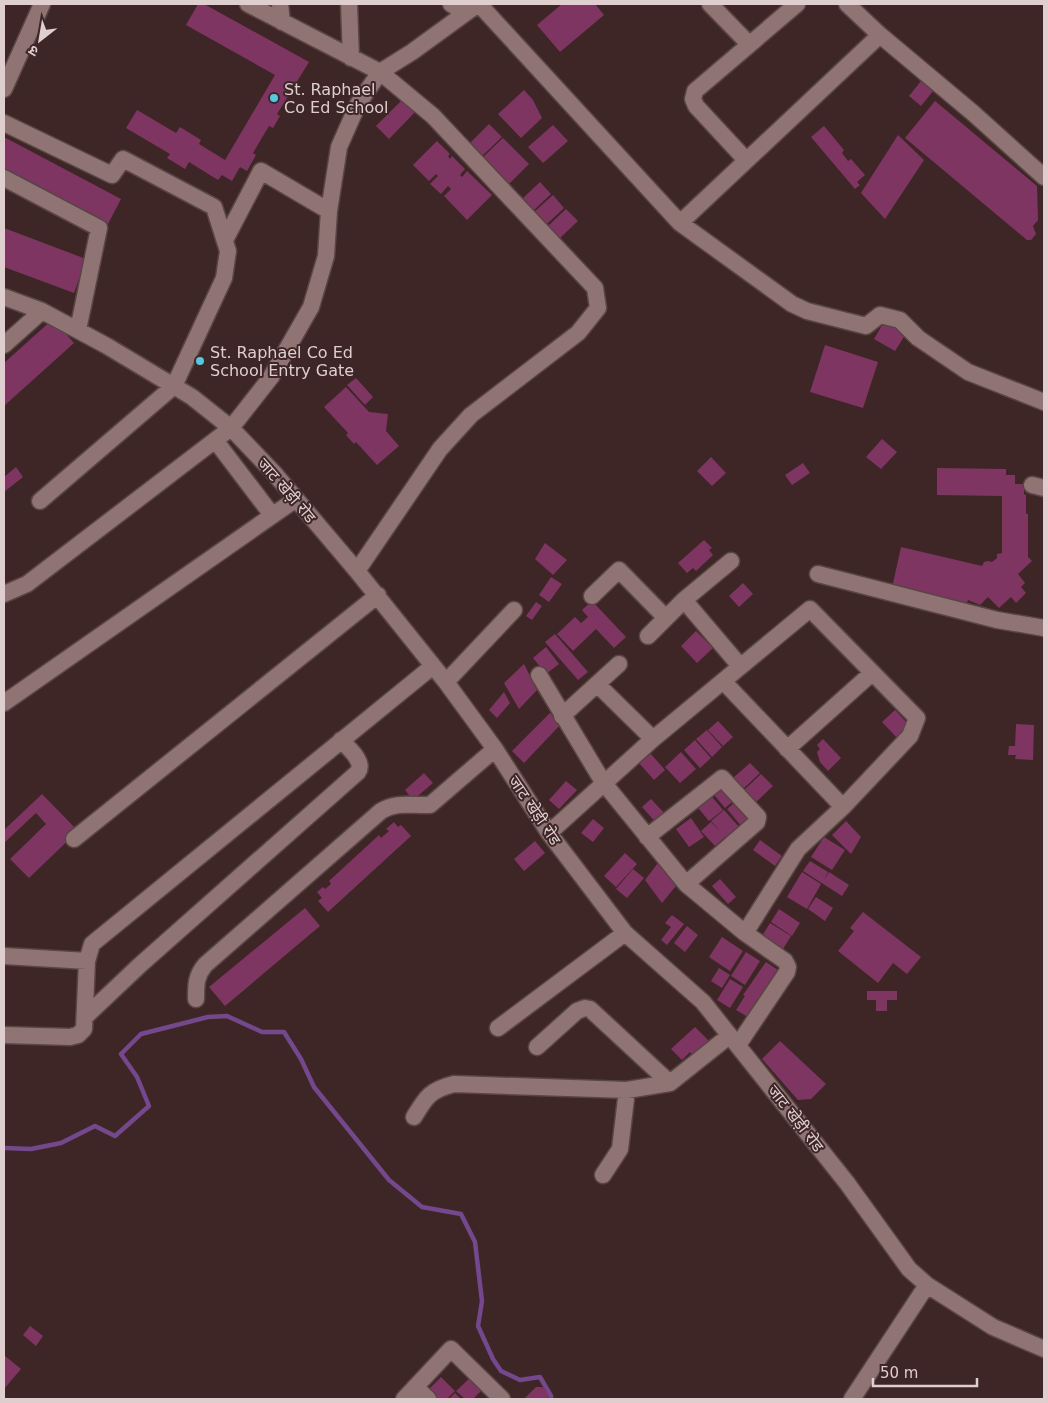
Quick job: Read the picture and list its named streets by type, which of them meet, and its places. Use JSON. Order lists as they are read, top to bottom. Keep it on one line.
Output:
{"streets":{"street":["जाट खेड़ी रोड"]},"places":["St. Raphael Co Ed School","St. Raphael Co Ed School Entry Gate"],"scale_bar":"50 m","north":"bottom left"}
